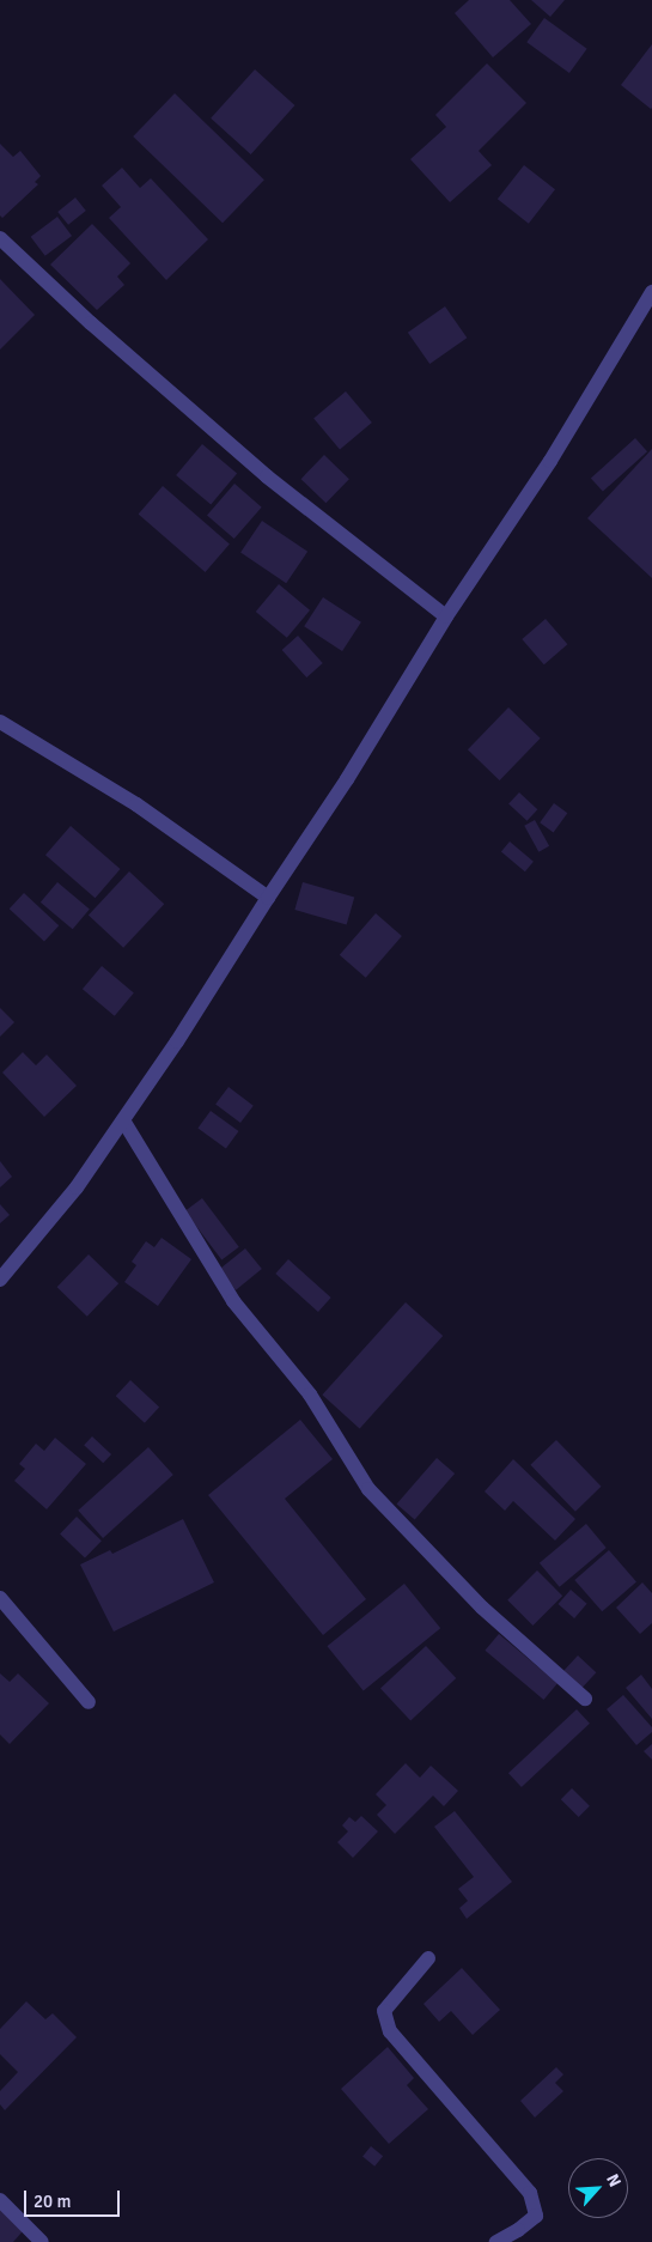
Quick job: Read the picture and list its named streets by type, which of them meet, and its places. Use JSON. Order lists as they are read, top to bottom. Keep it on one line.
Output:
{"scale_bar":"20 m","north":"top right"}
